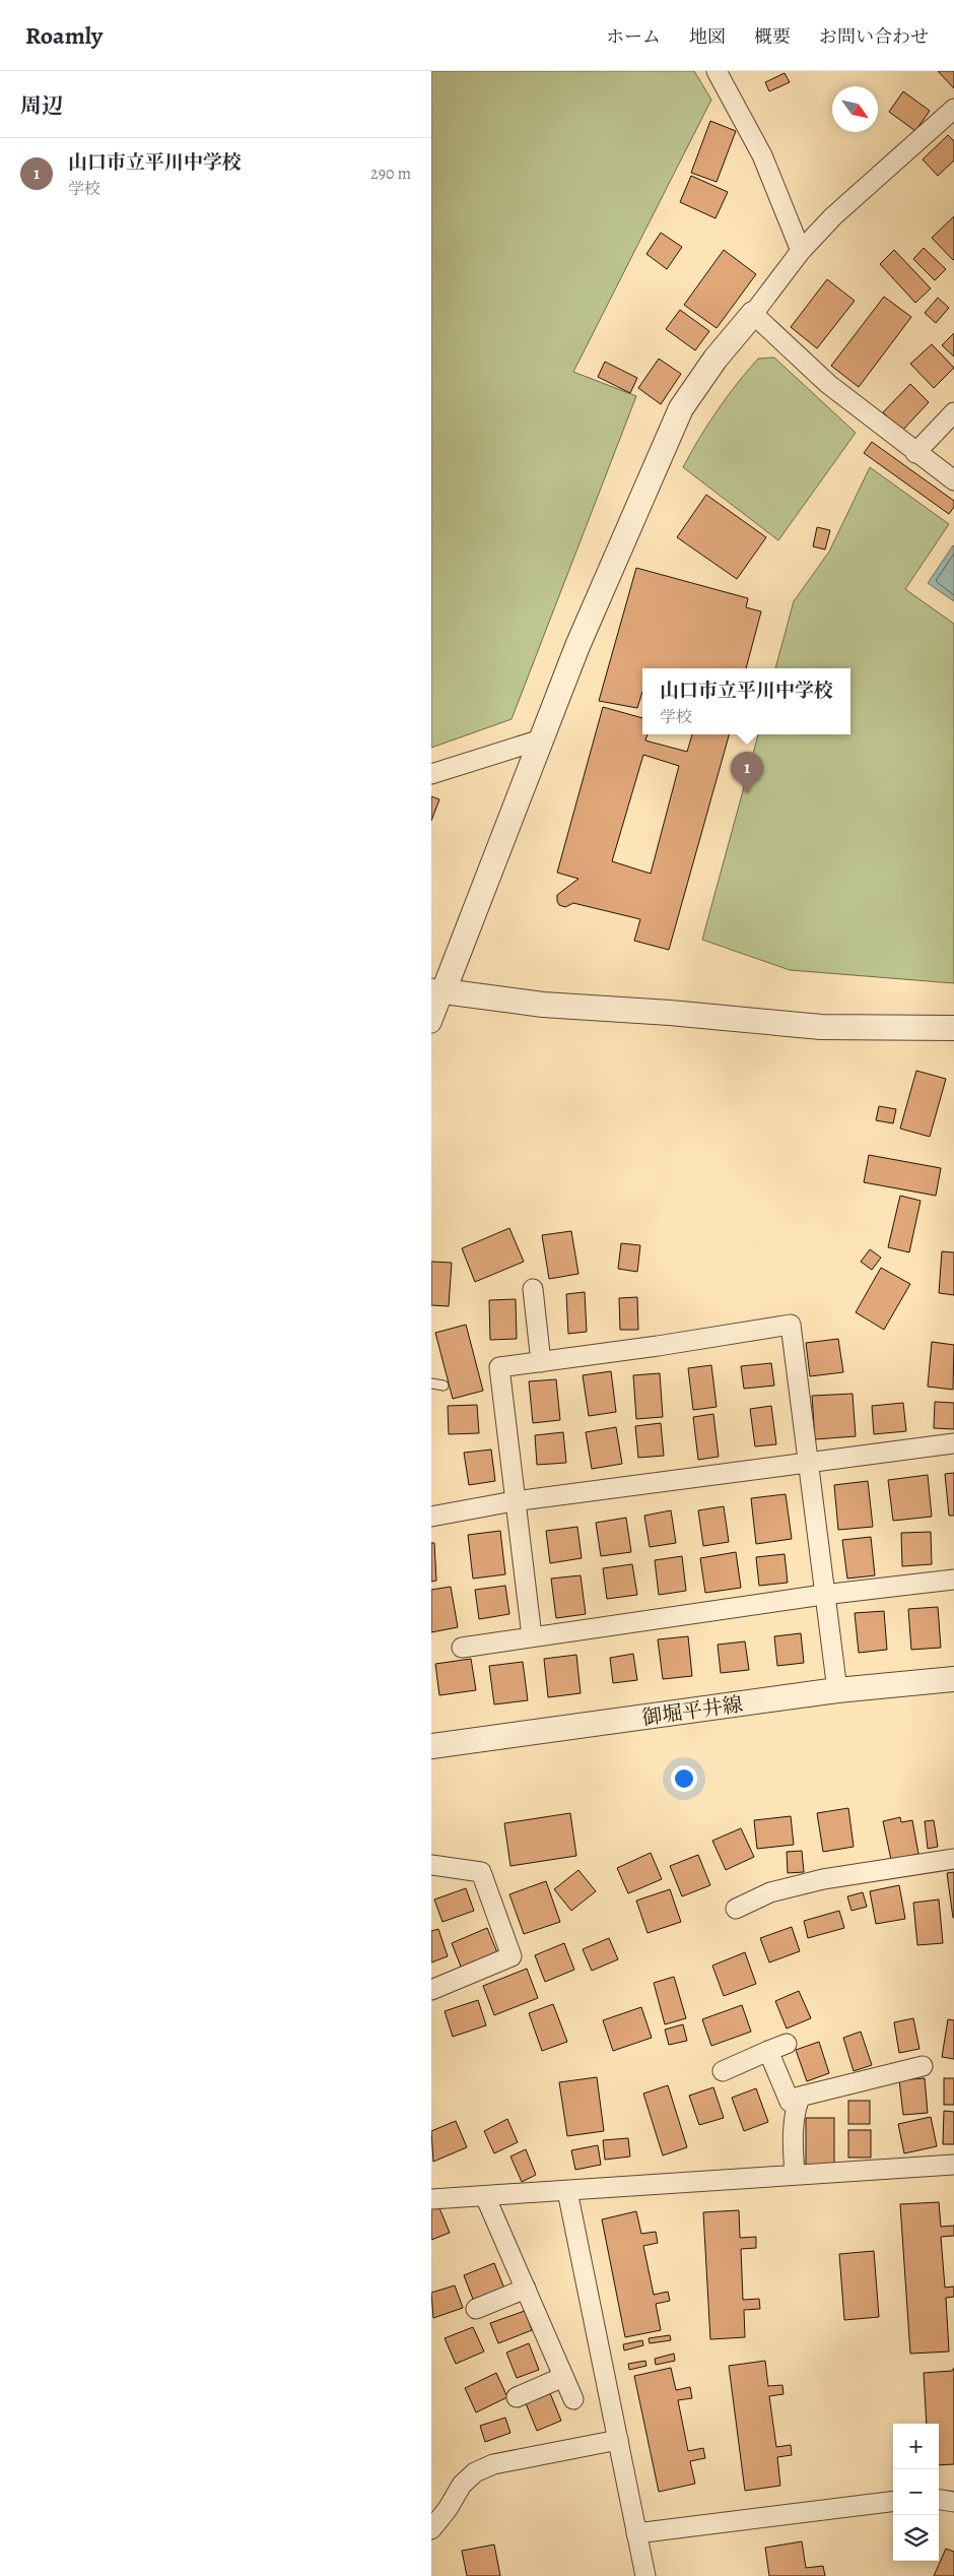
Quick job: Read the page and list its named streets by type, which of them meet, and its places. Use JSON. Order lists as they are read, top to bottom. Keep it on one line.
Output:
{"streets":{"street":["御堀平井線"]},"north":"bottom right","page":{"header":"Roamly","nav":["ホーム","地図","概要","お問い合わせ"],"heading":"周辺","list":[{"mark":"1","name":"山口市立平川中学校","note":"学校","value":"290 m"}],"popup":["山口市立平川中学校","学校"],"pins":"1","map_buttons":["+","−"]}}
